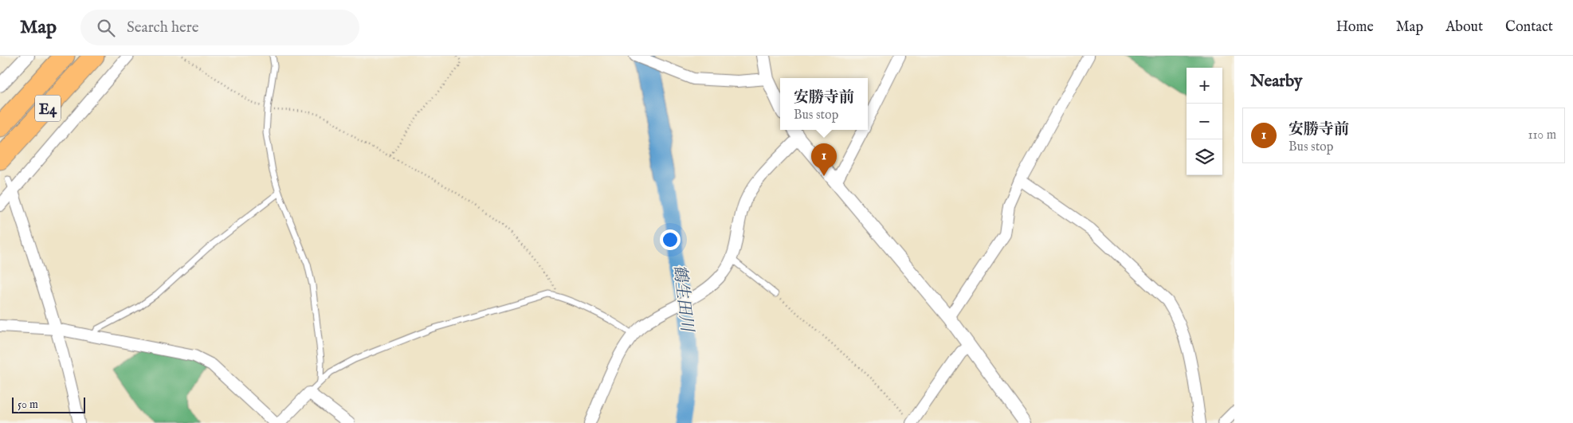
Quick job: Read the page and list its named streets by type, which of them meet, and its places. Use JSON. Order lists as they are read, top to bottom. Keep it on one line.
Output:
{"streets":{"highway":["E4"]},"water":["鶴生田川"],"scale_bar":"50 m","page":{"header":"Map","search":"Search here","nav":["Home","Map","About","Contact"],"heading":"Nearby","map_buttons":["+","−"],"popup":["安勝寺前","Bus stop"],"list":[{"mark":"1","name":"安勝寺前","note":"Bus stop","value":"110 m"}],"pins":"1","scale":"50 m"}}
